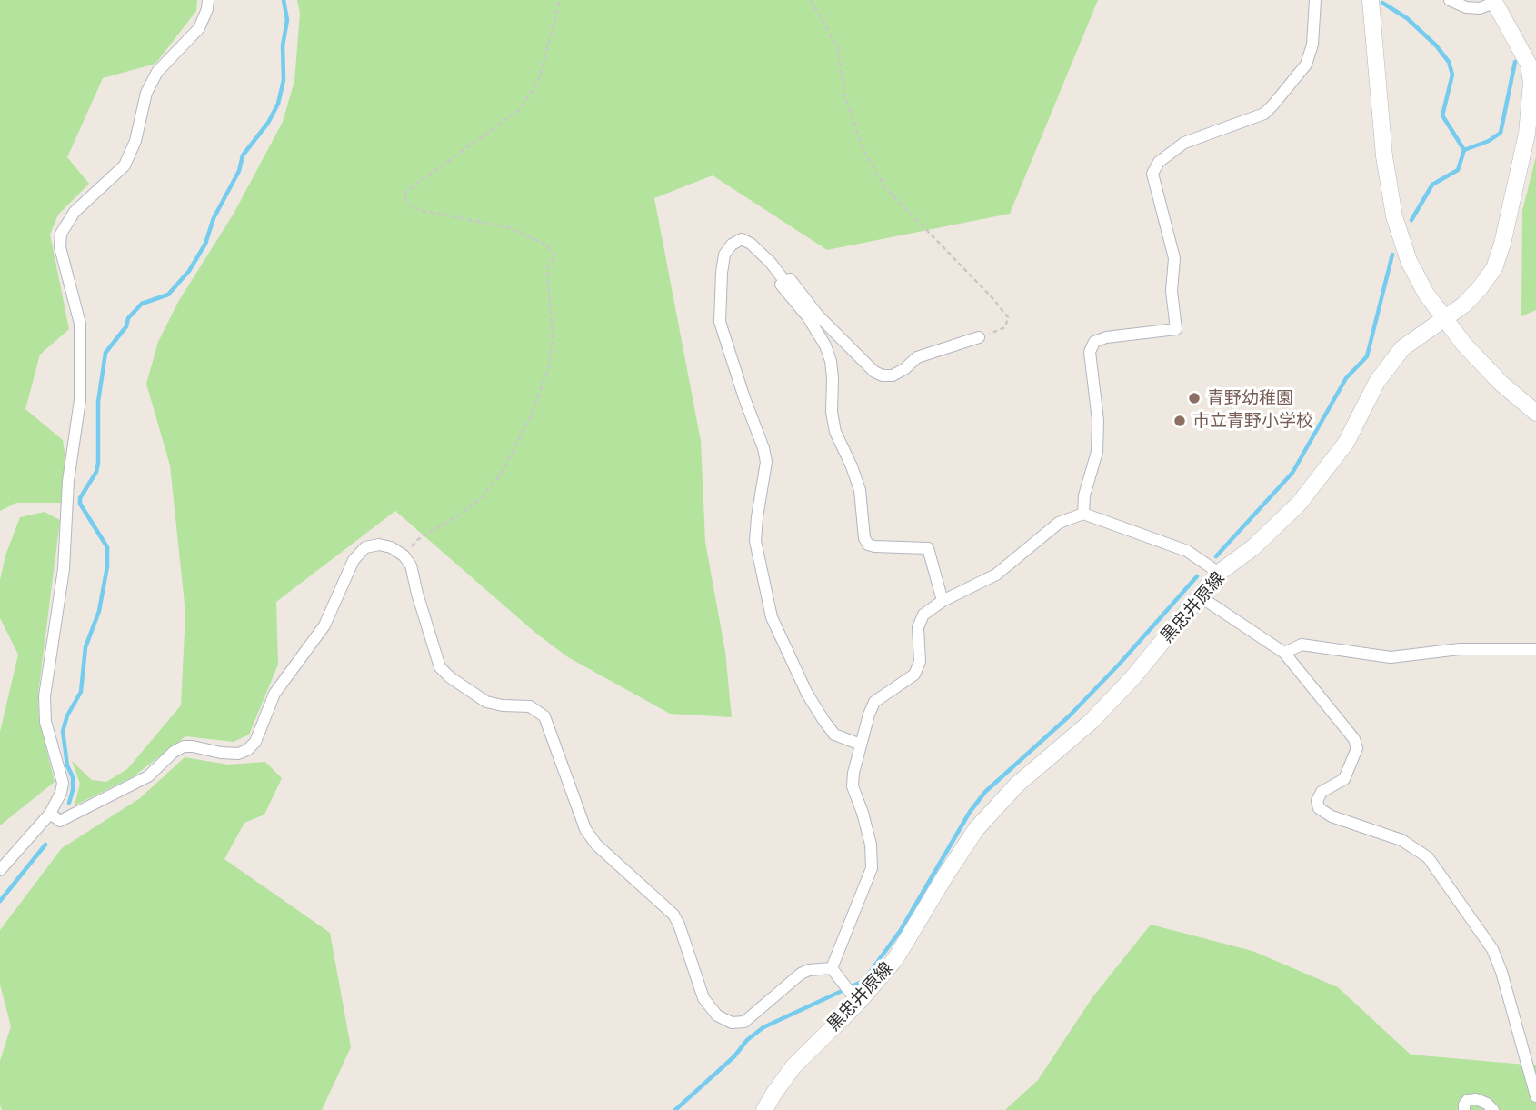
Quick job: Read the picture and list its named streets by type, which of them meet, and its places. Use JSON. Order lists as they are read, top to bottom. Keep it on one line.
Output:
{"streets":{"main road":["黒忠井原線"]},"places":["青野幼稚園","市立青野小学校"]}
